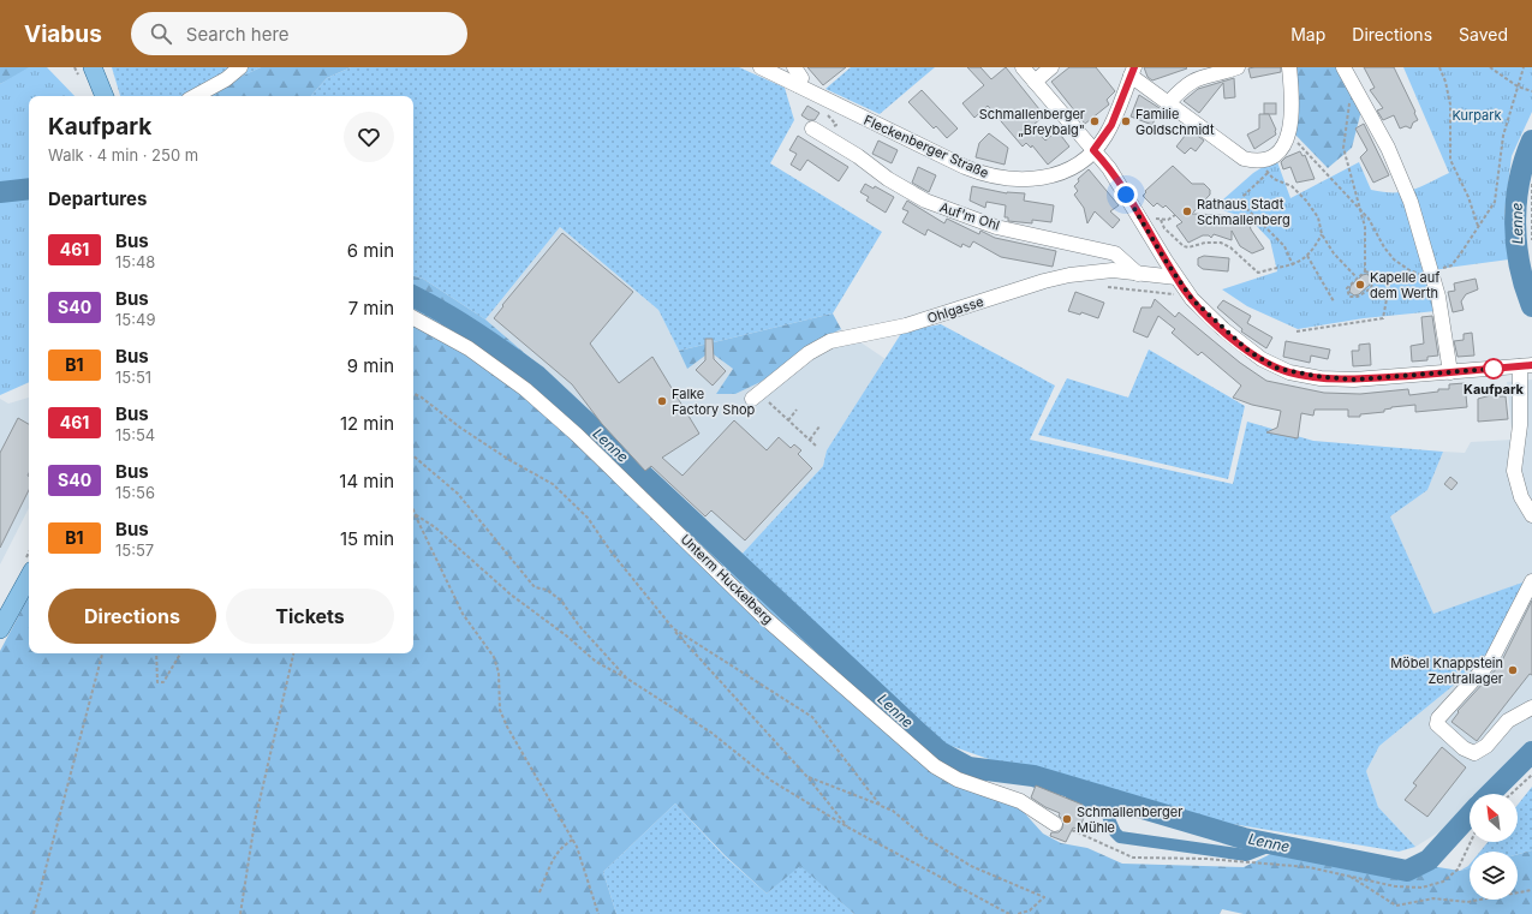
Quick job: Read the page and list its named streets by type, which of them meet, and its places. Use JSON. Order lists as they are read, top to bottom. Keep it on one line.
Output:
{"streets":{"street":["Fleckenberger Straße","Auf'm Ohl","Ohlgasse","Unterm Huckelberg"]},"crossings":[["Auf'm Ohl","Ohlgasse"]],"water":["Lenne"],"parks":["Kurpark"],"places":["Schmallenberger „Breybalg\"","Familie Goldschmidt","Rathaus Stadt Schmallenberg","Kapelle auf dem Werth","Kaufpark","Falke Factory Shop","Möbel Knappstein Zentrallager","Schmallenberger Mühle"],"lines":["bus line 461"],"north":"top left","page":{"header":"Viabus","search":"Search here","nav":["Map","Directions","Saved"],"heading":[["Kaufpark","Walk · 4 min · 250 m"],"Departures"],"list":[{"mark":"461","name":"Bus","note":"15:48","value":"6 min"},{"mark":"S40","name":"Bus","note":"15:49","value":"7 min"},{"mark":"B1","name":"Bus","note":"15:51","value":"9 min"},{"mark":"461","name":"Bus","note":"15:54","value":"12 min"},{"mark":"S40","name":"Bus","note":"15:56","value":"14 min"},{"mark":"B1","name":"Bus","note":"15:57","value":"15 min"}],"buttons":["Directions","Tickets"]}}
